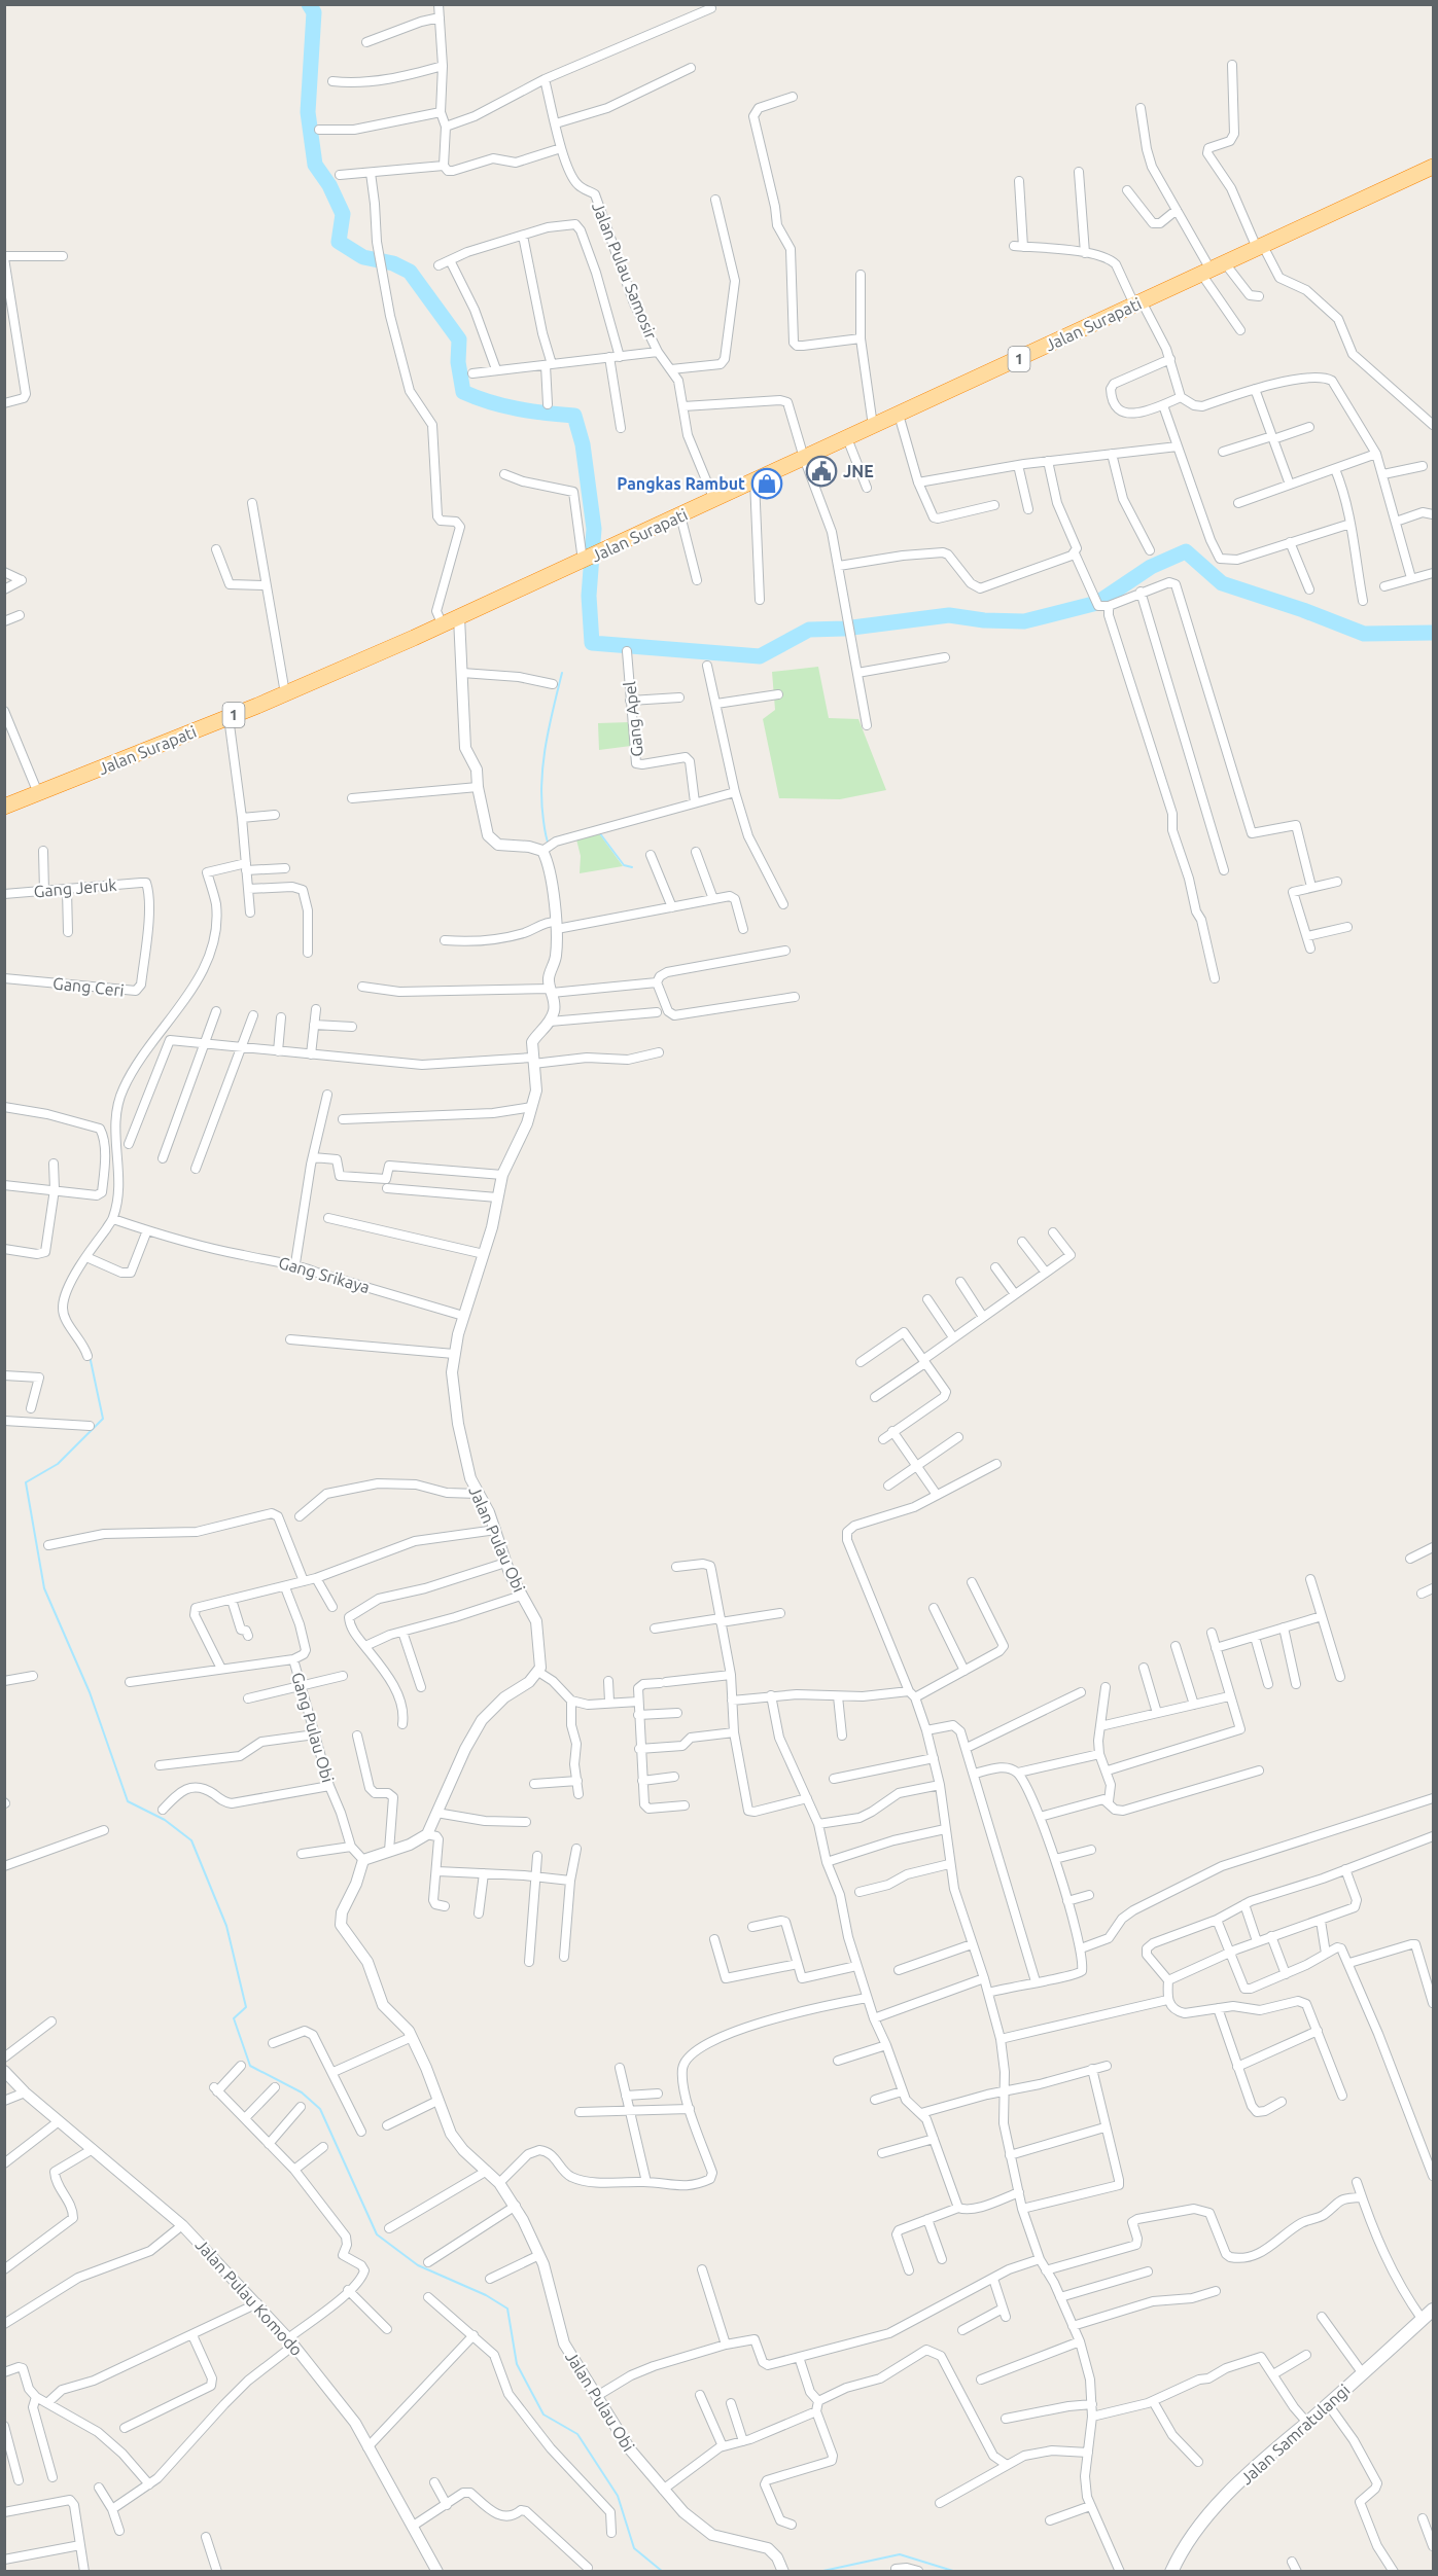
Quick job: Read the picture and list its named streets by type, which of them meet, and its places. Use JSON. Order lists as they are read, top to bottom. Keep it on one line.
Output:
{"streets":{"highway":["Jalan Surapati","1"],"main road":["Jalan Samratulangi"],"street":["Jalan Pulau Samosir","Gang Apel","Gang Jeruk","Gang Ceri","Gang Srikaya","Jalan Pulau Obi","Gang Pulau Obi","Jalan Pulau Komodo"]},"crossings":[["Jalan Pulau Samosir","Jalan Surapati"],["Gang Jeruk","Gang Ceri"],["Gang Srikaya","Jalan Pulau Obi"],["Jalan Pulau Obi","Gang Pulau Obi"]],"places":{"public building":["JNE"],"shop":["Pangkas Rambut"]}}
